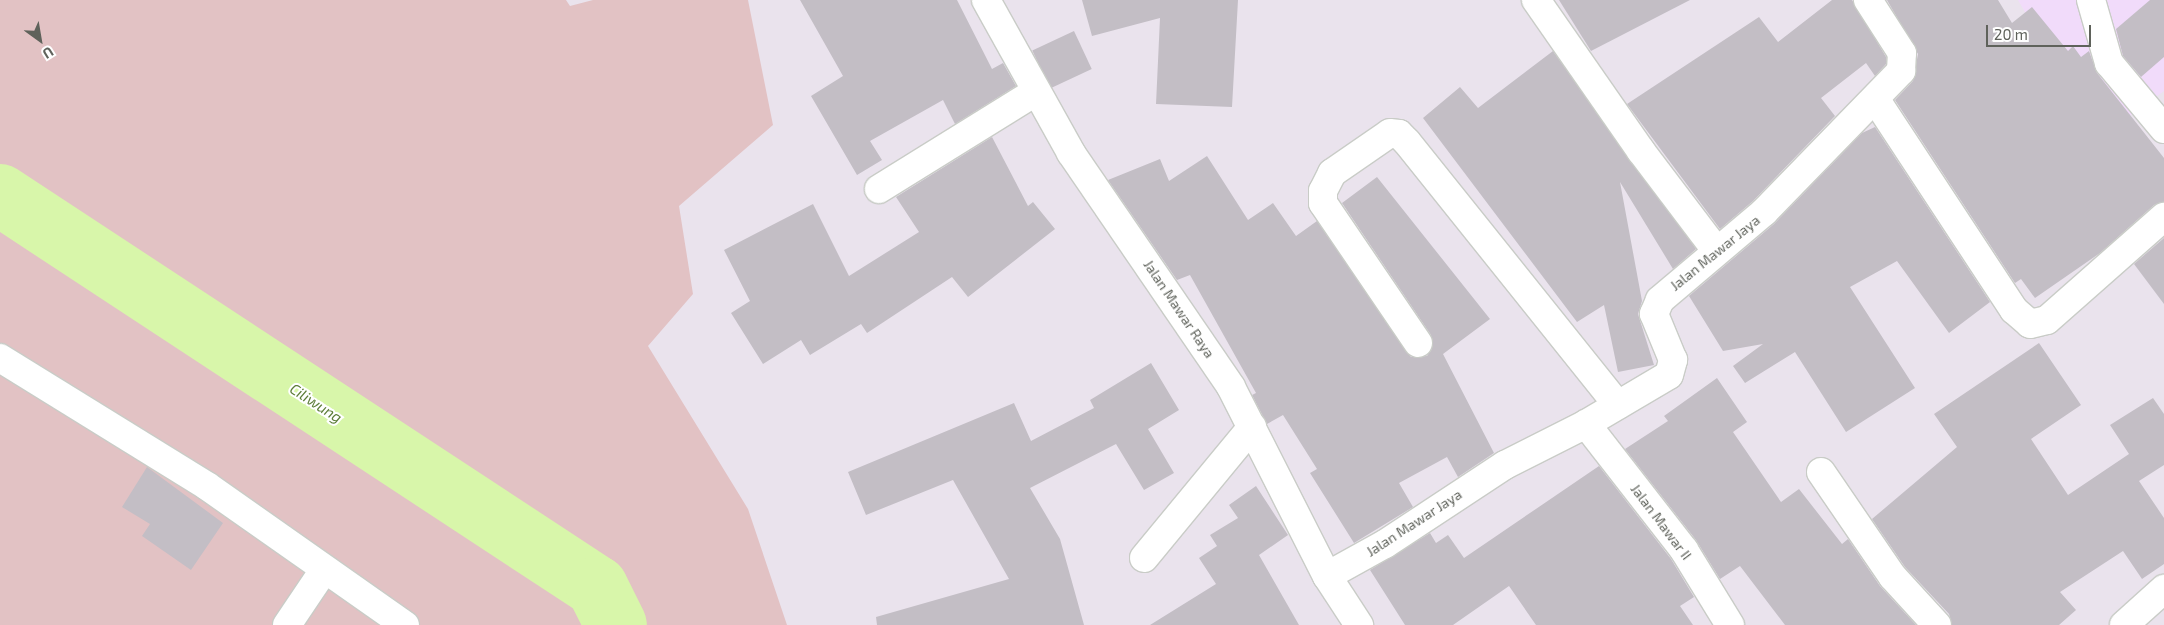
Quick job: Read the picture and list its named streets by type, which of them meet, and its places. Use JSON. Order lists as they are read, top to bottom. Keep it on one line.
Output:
{"streets":{"street":["Jalan Mawar Jaya","Jalan Mawar Raya","Jalan Mawar II"]},"crossings":[["Jalan Mawar Jaya","Jalan Mawar Raya"],["Jalan Mawar Jaya","Jalan Mawar II"]],"water":["Ciliwung"],"scale_bar":"20 m","north":"bottom right"}
